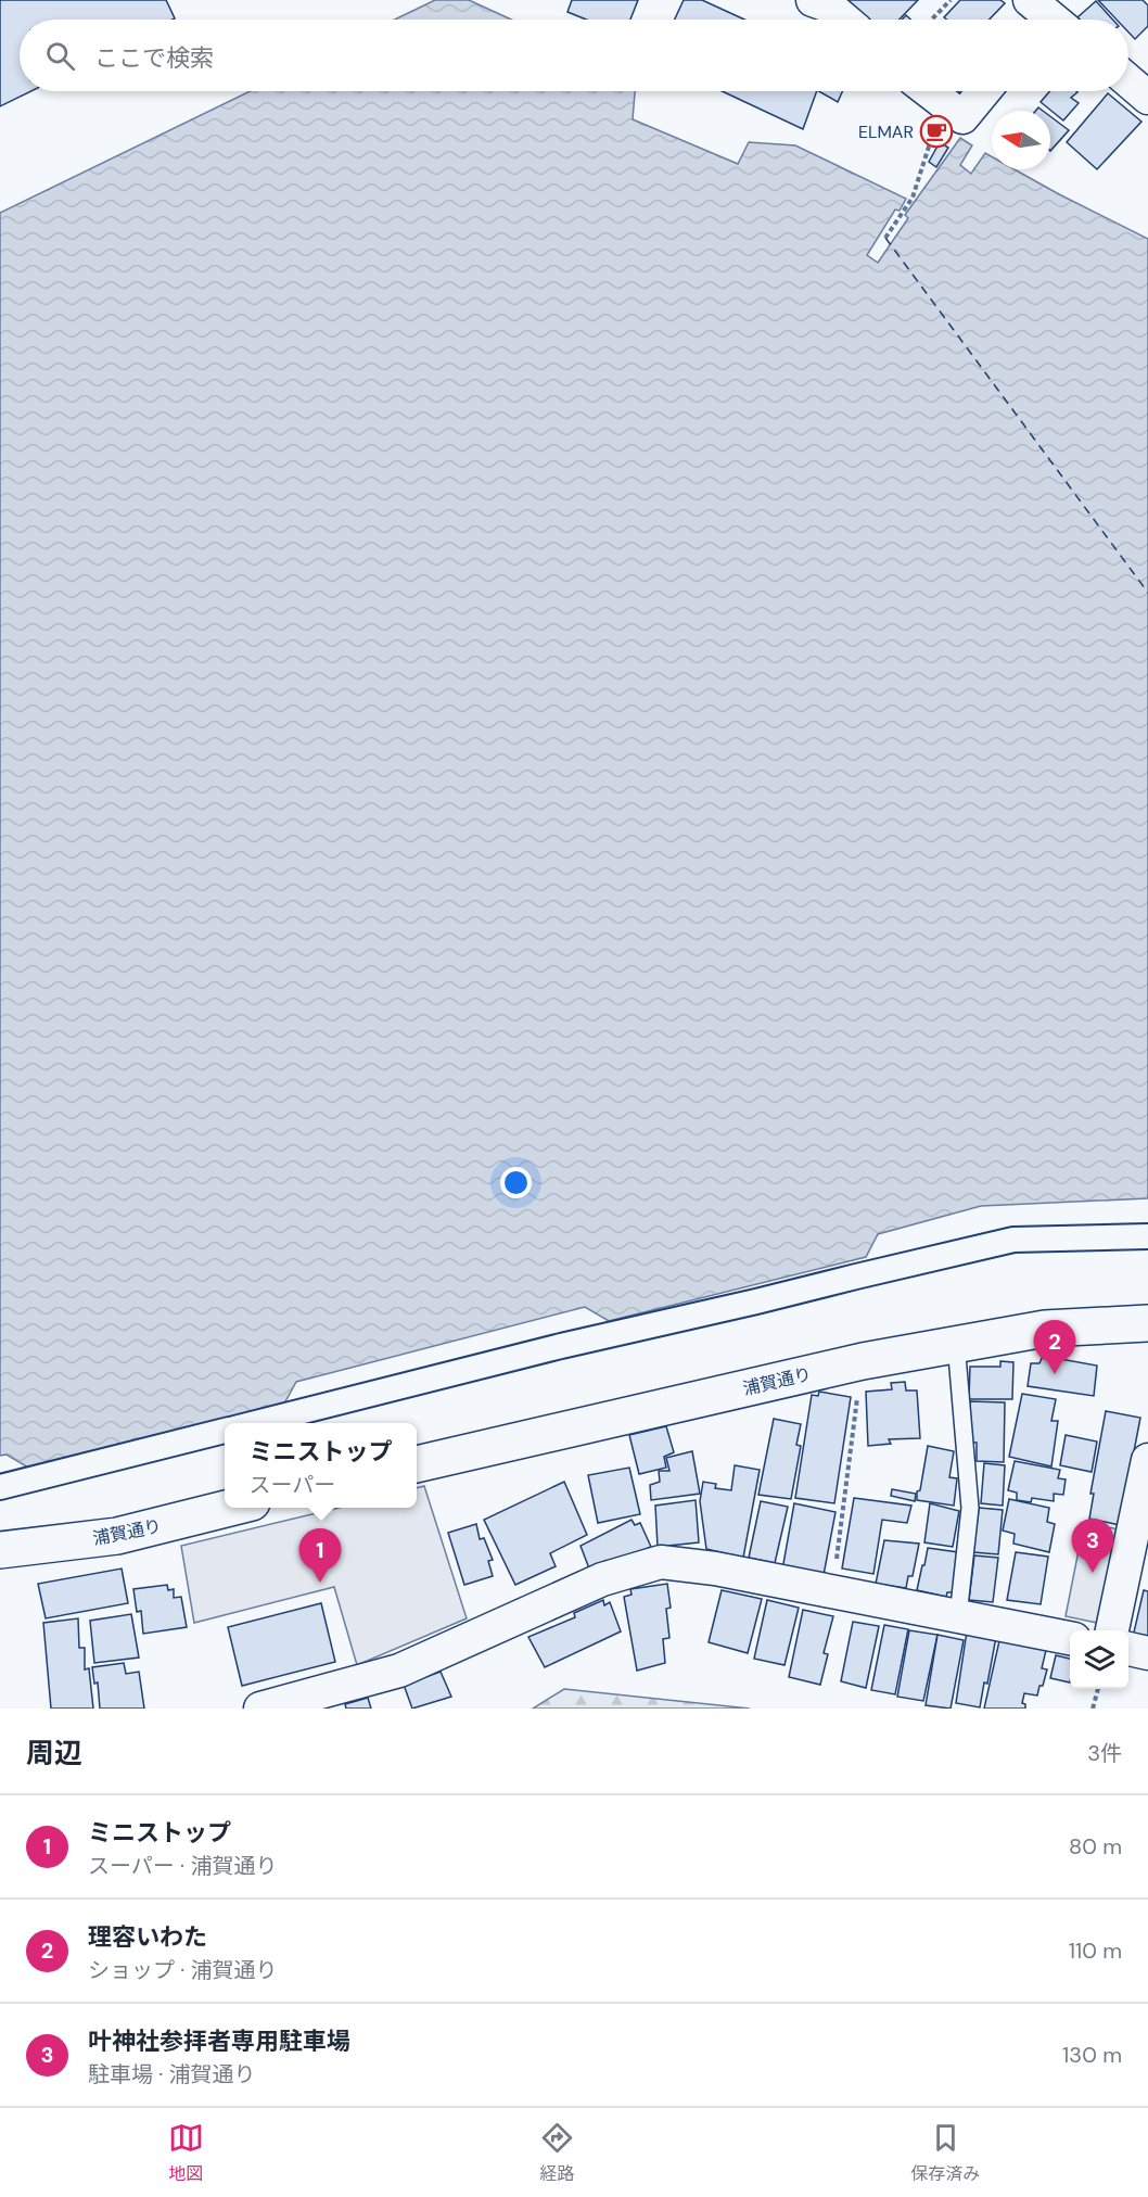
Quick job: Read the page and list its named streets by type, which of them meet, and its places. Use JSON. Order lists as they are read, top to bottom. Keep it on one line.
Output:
{"streets":{"main road":["浦賀通り"]},"places":{"cafe":["ELMAR"]},"north":"left","page":{"search":"ここで検索","pins":["2","3","1"],"popup":["ミニストップ","スーパー"],"heading":["周辺","3件"],"list":[{"mark":"1","name":"ミニストップ","note":"スーパー · 浦賀通り","value":"80 m"},{"mark":"2","name":"理容いわた","note":"ショップ · 浦賀通り","value":"110 m"},{"mark":"3","name":"叶神社参拝者専用駐車場","note":"駐車場 · 浦賀通り","value":"130 m"}],"nav":["地図","経路","保存済み"]}}
